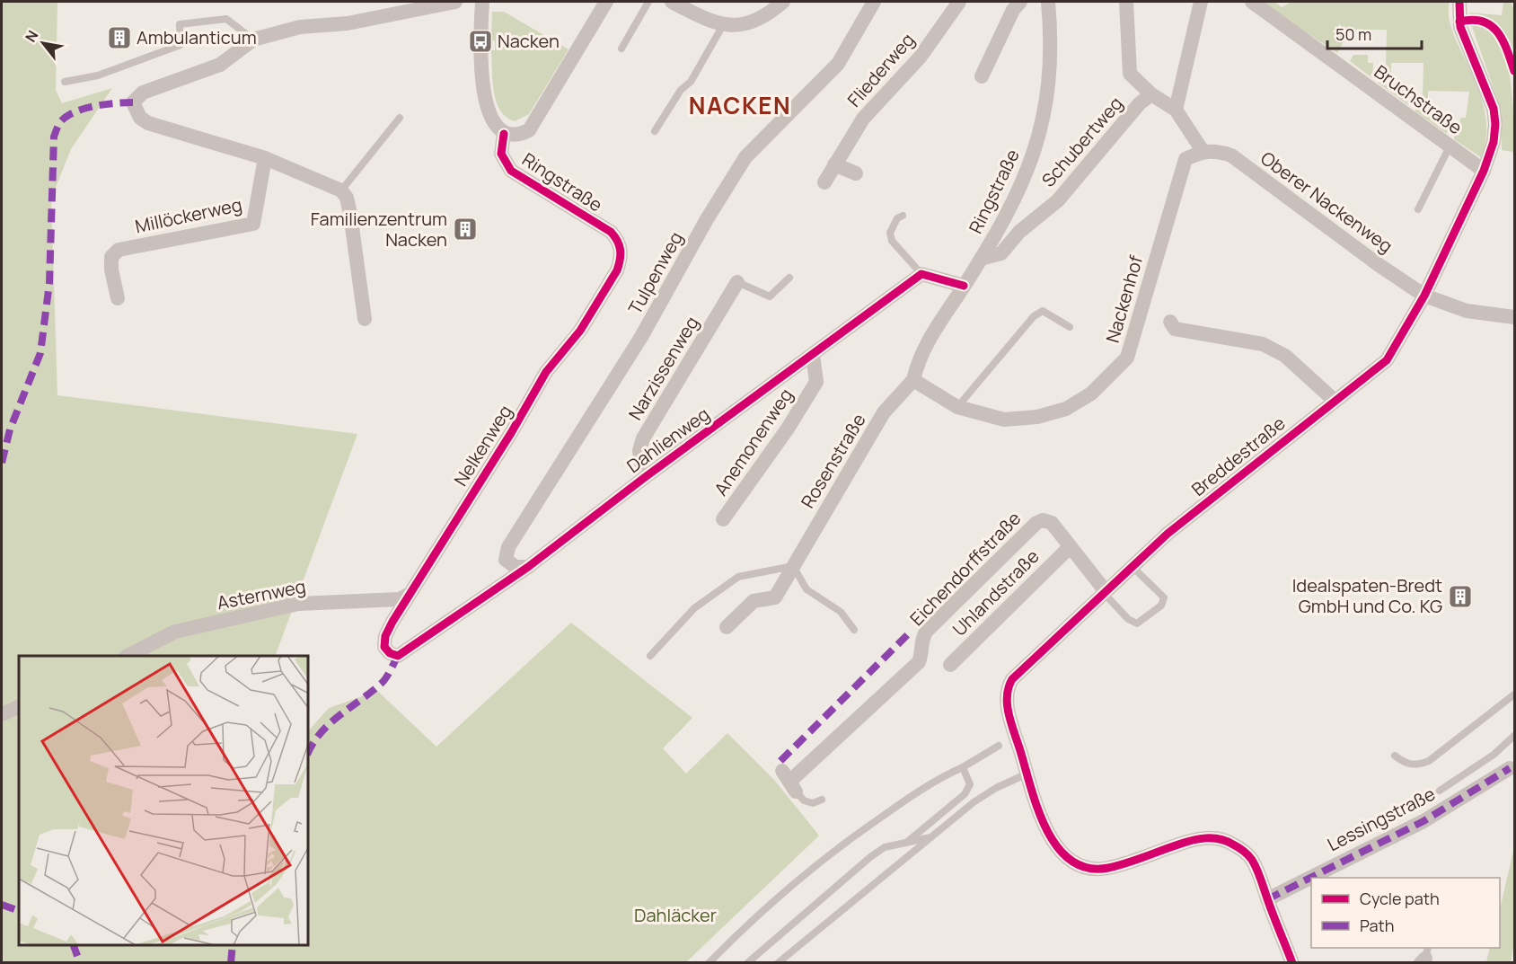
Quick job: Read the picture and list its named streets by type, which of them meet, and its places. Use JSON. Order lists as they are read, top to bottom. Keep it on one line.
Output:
{"streets":{"street":["Fliederweg","Bruchstraße","Schubertweg","Ringstraße","Oberer Nackenweg","Millöckerweg","Tulpenweg","Nackenhof","Narzissenweg","Dahlienweg","Anemonenweg","Nelkenweg","Breddestraße","Rosenstraße","Eichendorffstraße","Uhlandstraße","Asternweg","Lessingstraße"]},"crossings":[["Bruchstraße","Breddestraße"],["Schubertweg","Ringstraße"],["Ringstraße","Nackenhof"],["Ringstraße","Nelkenweg"],["Ringstraße","Rosenstraße"],["Oberer Nackenweg","Nackenhof"],["Oberer Nackenweg","Breddestraße"],["Tulpenweg","Dahlienweg"],["Nackenhof","Rosenstraße"],["Narzissenweg","Dahlienweg"],["Dahlienweg","Anemonenweg"],["Dahlienweg","Nelkenweg"],["Nelkenweg","Asternweg"],["Breddestraße","Eichendorffstraße"],["Breddestraße","Lessingstraße"],["Eichendorffstraße","Uhlandstraße"]],"districts":["NACKEN"],"parks":["Dahläcker"],"places":{"building":["Ambulanticum","Familienzentrum Nacken","Idealspaten-Bredt GmbH und Co. KG"],"bus stop":["Nacken"]},"legend":["Cycle path","Path"],"scale_bar":"50 m","north":"top left"}
